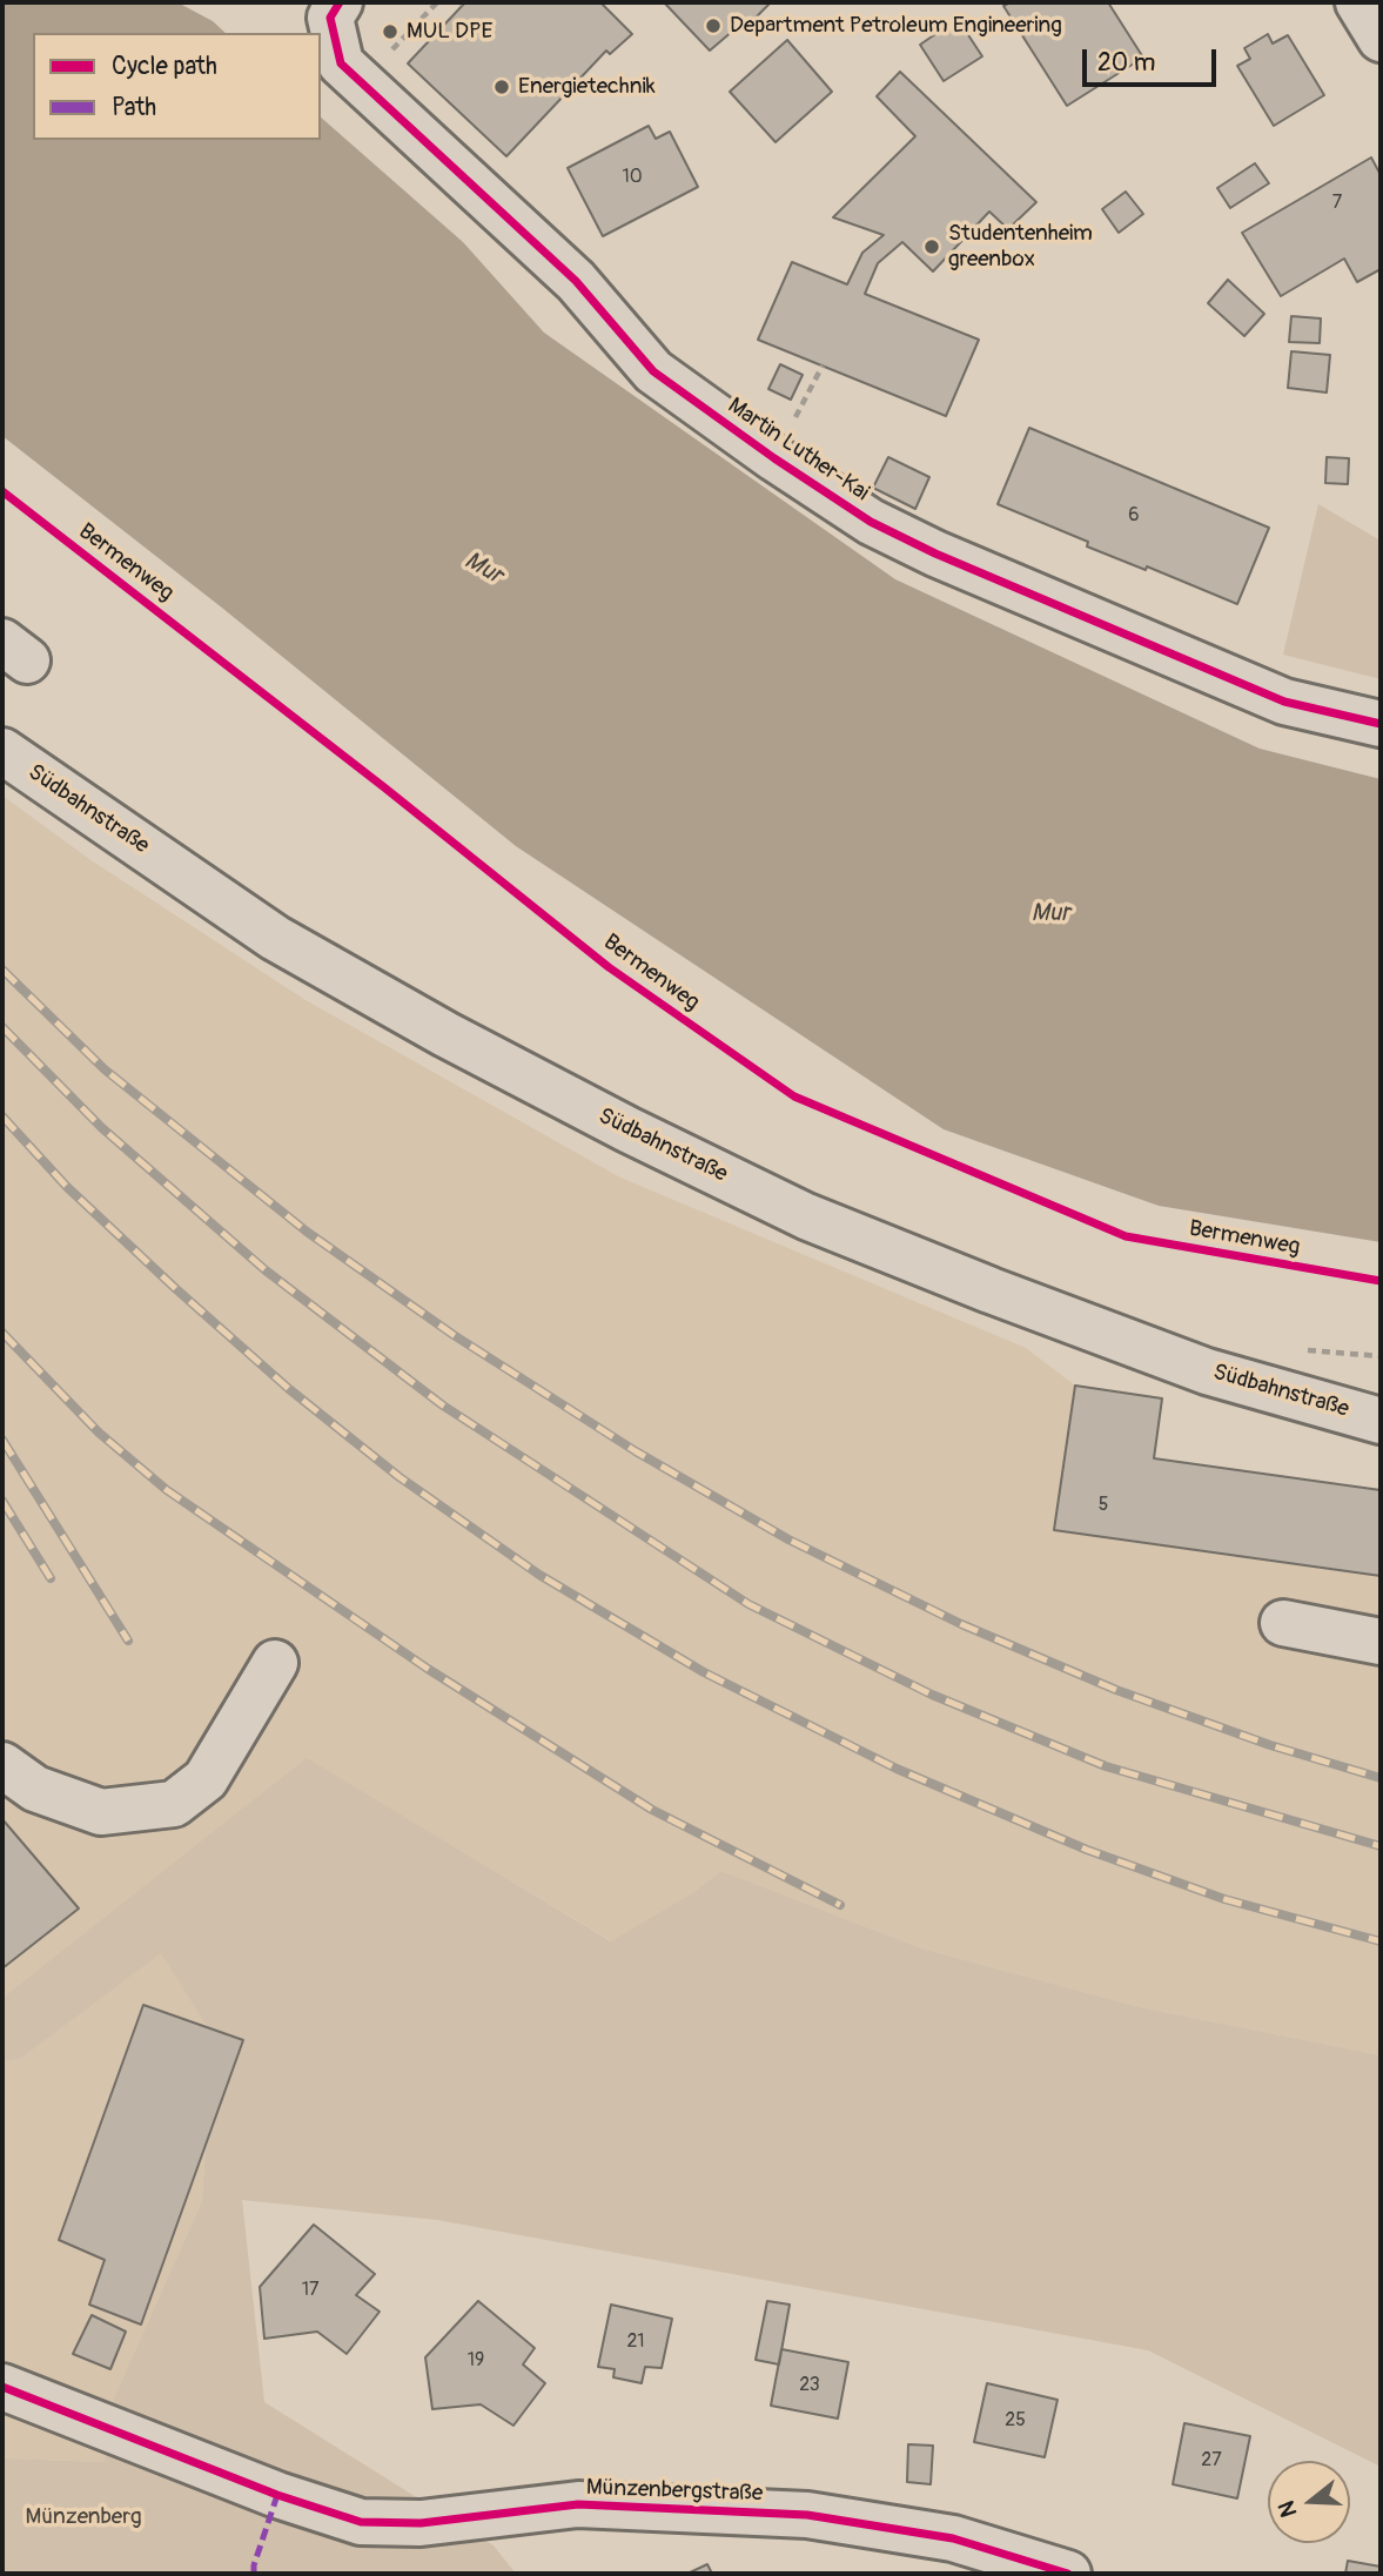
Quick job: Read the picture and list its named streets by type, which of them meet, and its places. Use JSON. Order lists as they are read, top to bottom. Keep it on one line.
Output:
{"streets":{"street":["Martin Luther-Kai","Südbahnstraße","Münzenbergstraße"],"cycle path":["Bermenweg"]},"water":["Mur"],"parks":["Münzenberg"],"places":["Department Petroleum Engineering","MUL DPE","Energietechnik","Studentenheim greenbox"],"house_numbers":["10","7","6","5","17","21","19","23","25","27"],"legend":["Cycle path","Path"],"scale_bar":"20 m","north":"left"}
